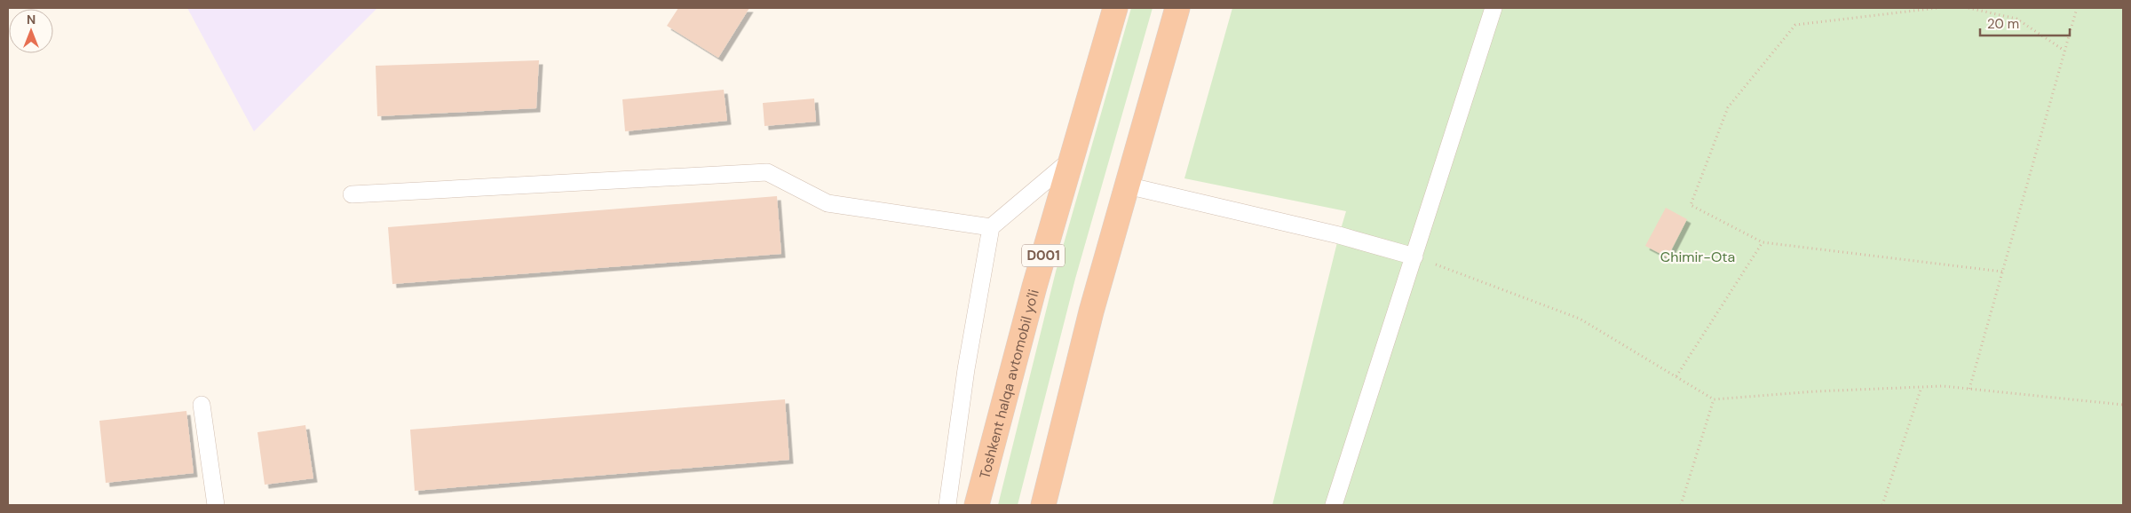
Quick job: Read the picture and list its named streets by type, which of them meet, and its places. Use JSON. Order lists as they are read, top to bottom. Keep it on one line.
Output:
{"streets":{"highway":["D001","Toshkent halqa avtomobil yo'li"]},"parks":["Chimir-Ota"],"scale_bar":"20 m","north":"top"}
